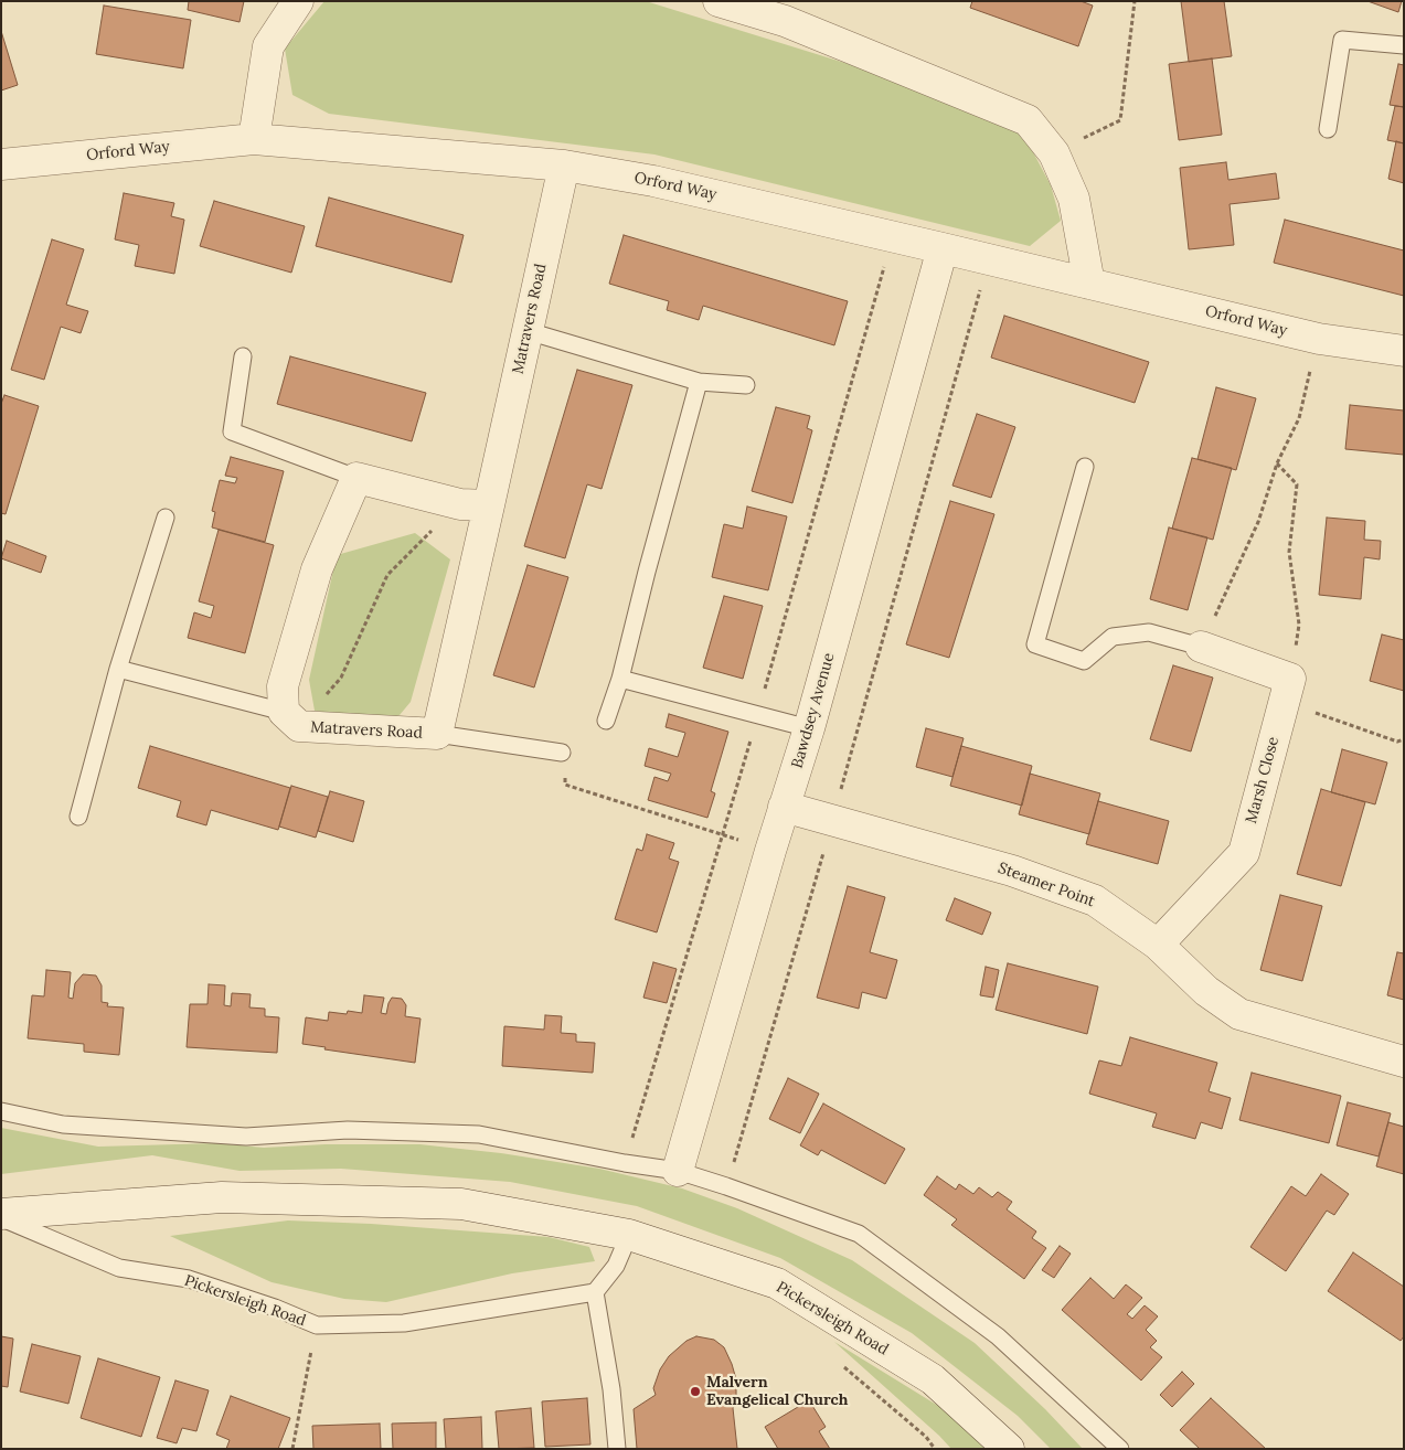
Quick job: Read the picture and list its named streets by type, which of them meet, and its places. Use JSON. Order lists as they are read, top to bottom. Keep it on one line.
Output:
{"streets":{"street":["Orford Way","Matravers Road","Bawdsey Avenue","Marsh Close","Steamer Point","Pickersleigh Road"]},"crossings":[["Orford Way","Matravers Road"],["Orford Way","Bawdsey Avenue"],["Bawdsey Avenue","Steamer Point"],["Marsh Close","Steamer Point"]],"places":["Malvern Evangelical Church"]}
